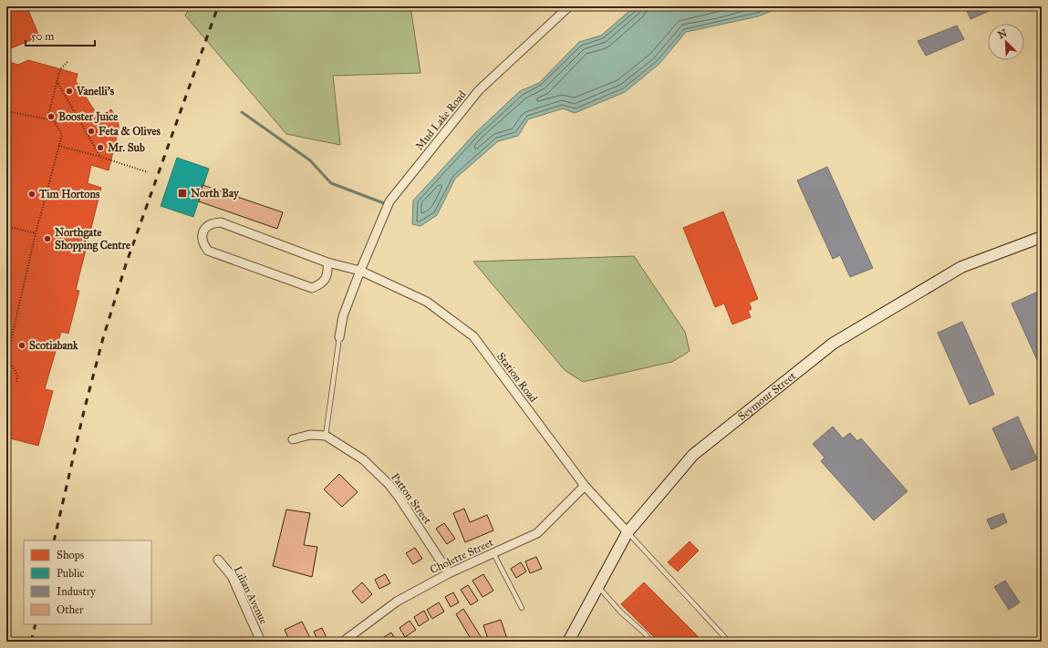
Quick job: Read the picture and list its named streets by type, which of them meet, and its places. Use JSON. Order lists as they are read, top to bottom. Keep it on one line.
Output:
{"streets":{"street":["Mud Lake Road","Station Road","Seymour Street","Patton Street","Cholette Street","Lilian Avenue"]},"crossings":[["Mud Lake Road","Station Road"],["Station Road","Seymour Street"],["Station Road","Cholette Street"],["Patton Street","Cholette Street"]],"places":{"other":["Vanelli's","Booster Juice","Feta & Olives","Mr. Sub","Tim Hortons","Northgate Shopping Centre","Scotiabank"],"transit":["North Bay"]},"legend":["Shops","Public","Industry","Other"],"scale_bar":"50 m","north":"top left"}
